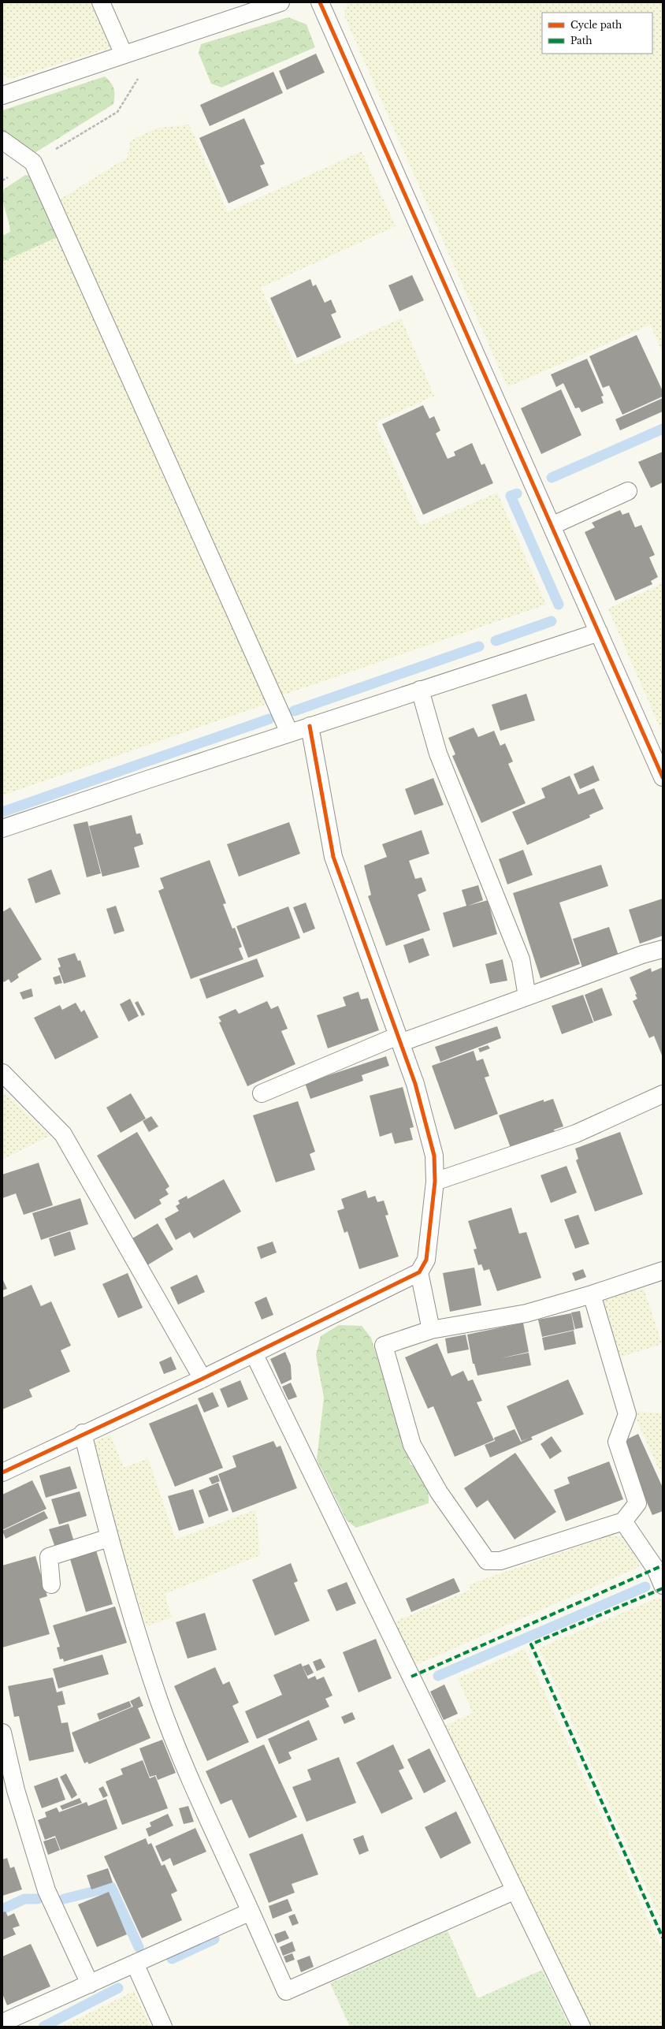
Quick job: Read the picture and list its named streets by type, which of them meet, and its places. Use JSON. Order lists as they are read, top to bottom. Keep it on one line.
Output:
{"legend":["Cycle path","Path"]}
